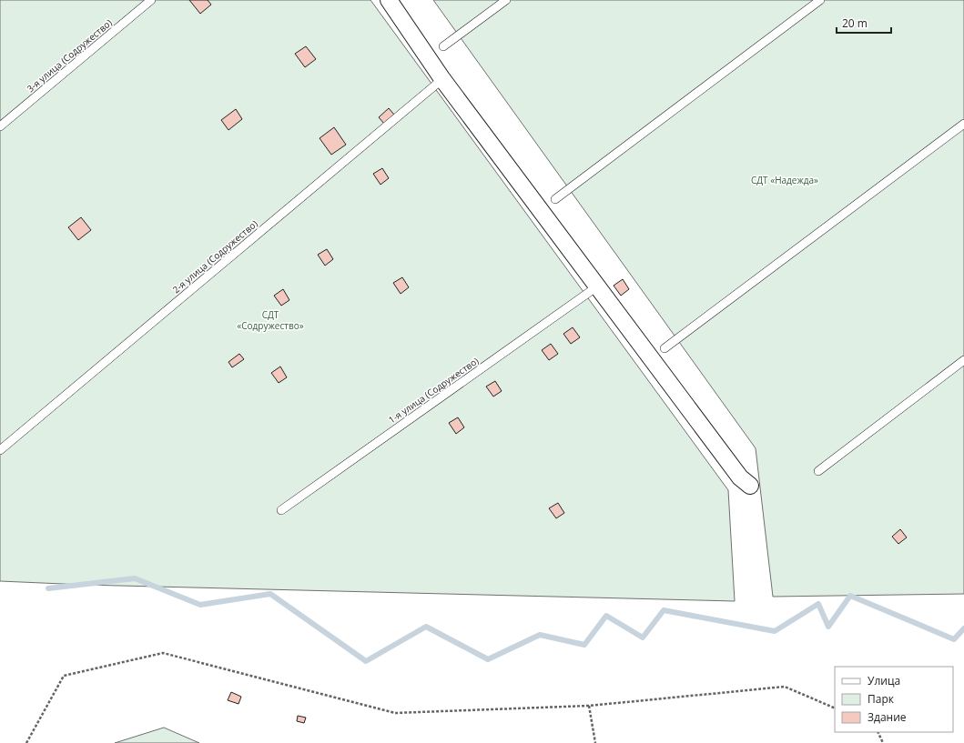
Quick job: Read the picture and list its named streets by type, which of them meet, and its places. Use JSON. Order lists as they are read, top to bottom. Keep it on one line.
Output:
{"streets":{"lane":["3-я улица (Содружество)","2-я улица (Содружество)","1-я улица (Содружество)"]},"parks":["СДТ «Надежда»","СДТ «Содружество»"],"legend":["Улица","Парк","Здание"],"scale_bar":"20 m"}
